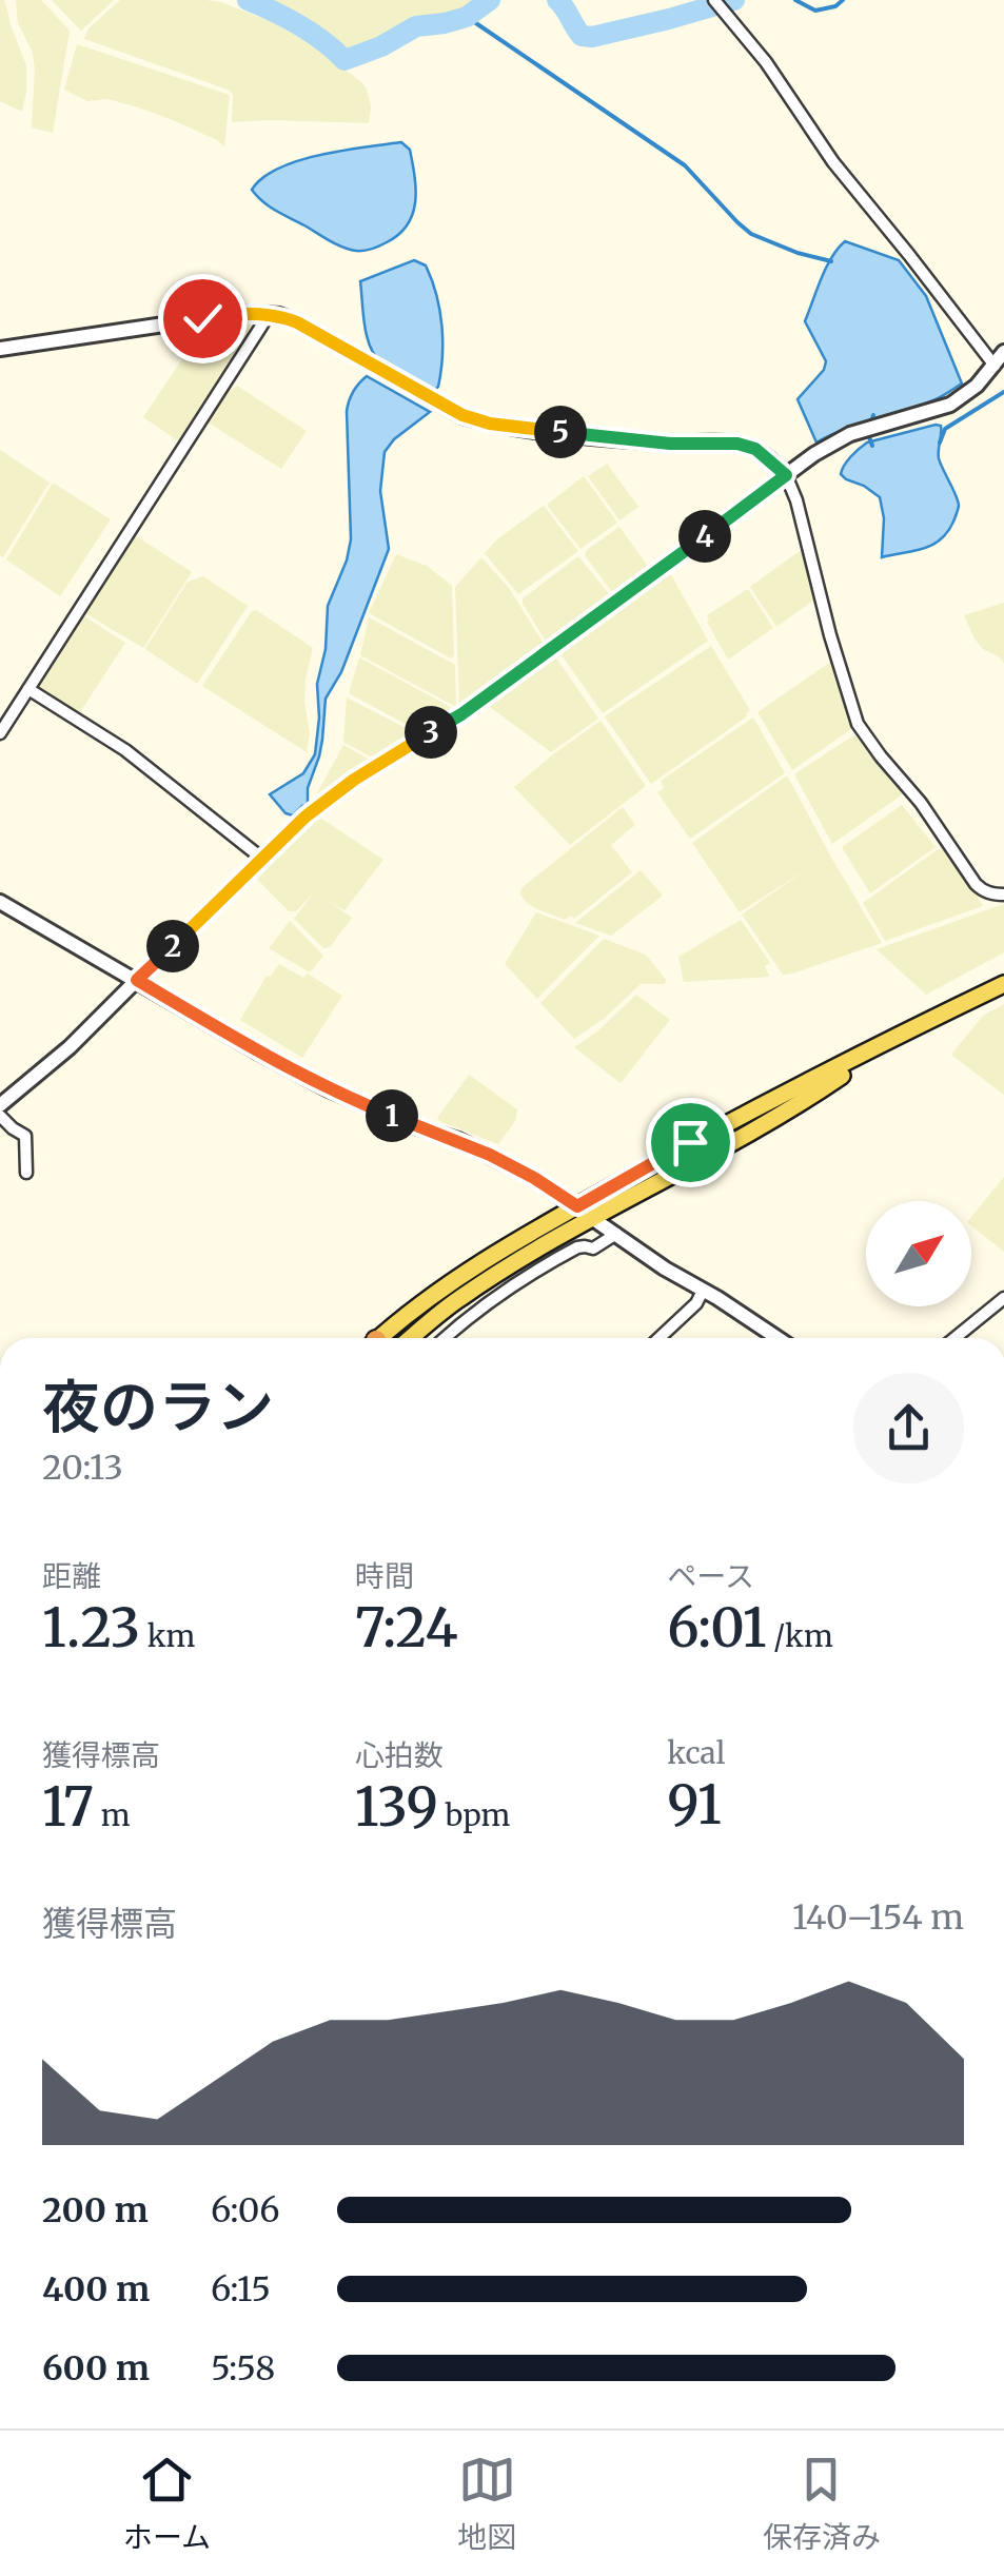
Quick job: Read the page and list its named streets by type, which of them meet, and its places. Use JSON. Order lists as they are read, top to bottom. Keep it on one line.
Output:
{"north":"top right","page":{"pins":["5","4","3","2","1"],"heading":["夜のラン","20:13"],"stats":[["距離","1.23 km"],["時間","7:24"],["ペース","6:01 /km"],["獲得標高","17 m"],["心拍数","139 bpm"],["kcal","91"]],"chart":["獲得標高","140–154 m"],"list":[{"name":"200 m","note":"6:06"},{"name":"400 m","note":"6:15"},{"name":"600 m","note":"5:58"}],"tabs":["ホーム","地図","保存済み"]}}
